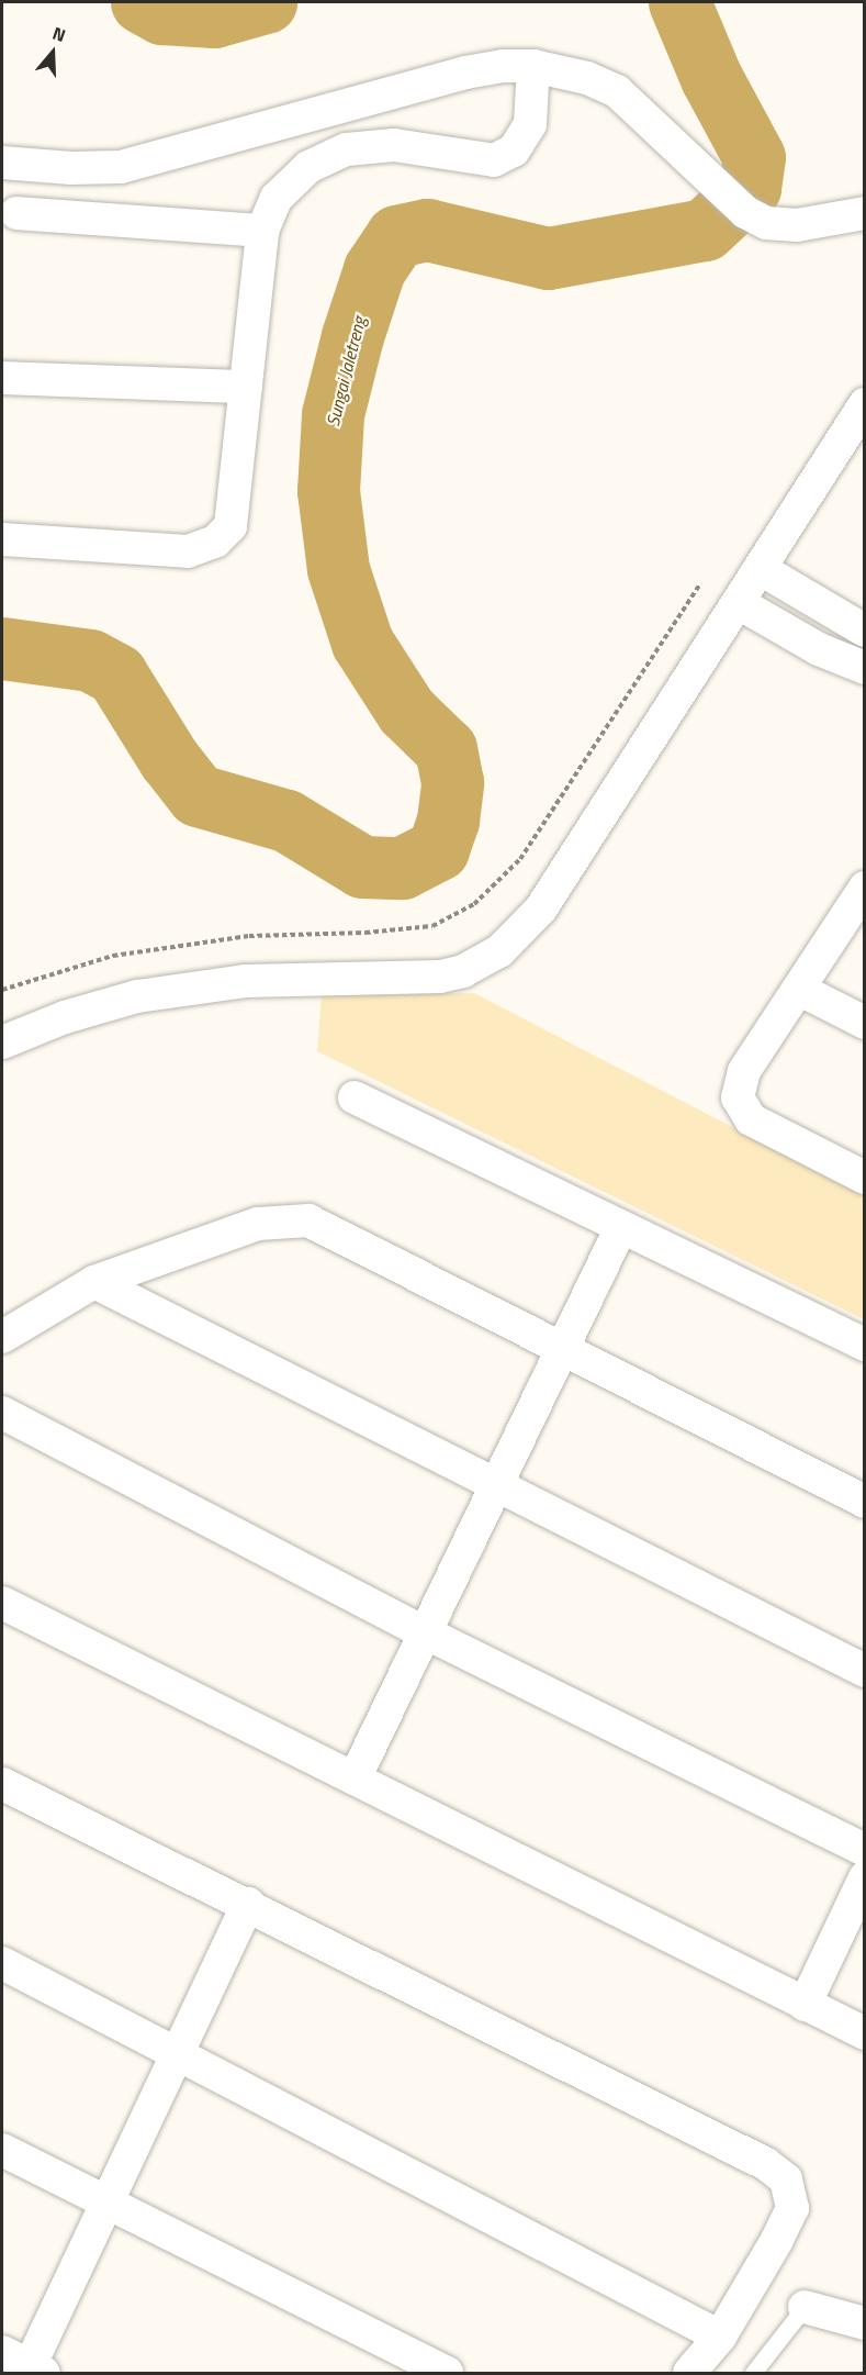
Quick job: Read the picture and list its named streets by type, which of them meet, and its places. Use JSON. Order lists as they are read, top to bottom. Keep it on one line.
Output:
{"water":["Sungai Jaletreng"],"north":"top"}
